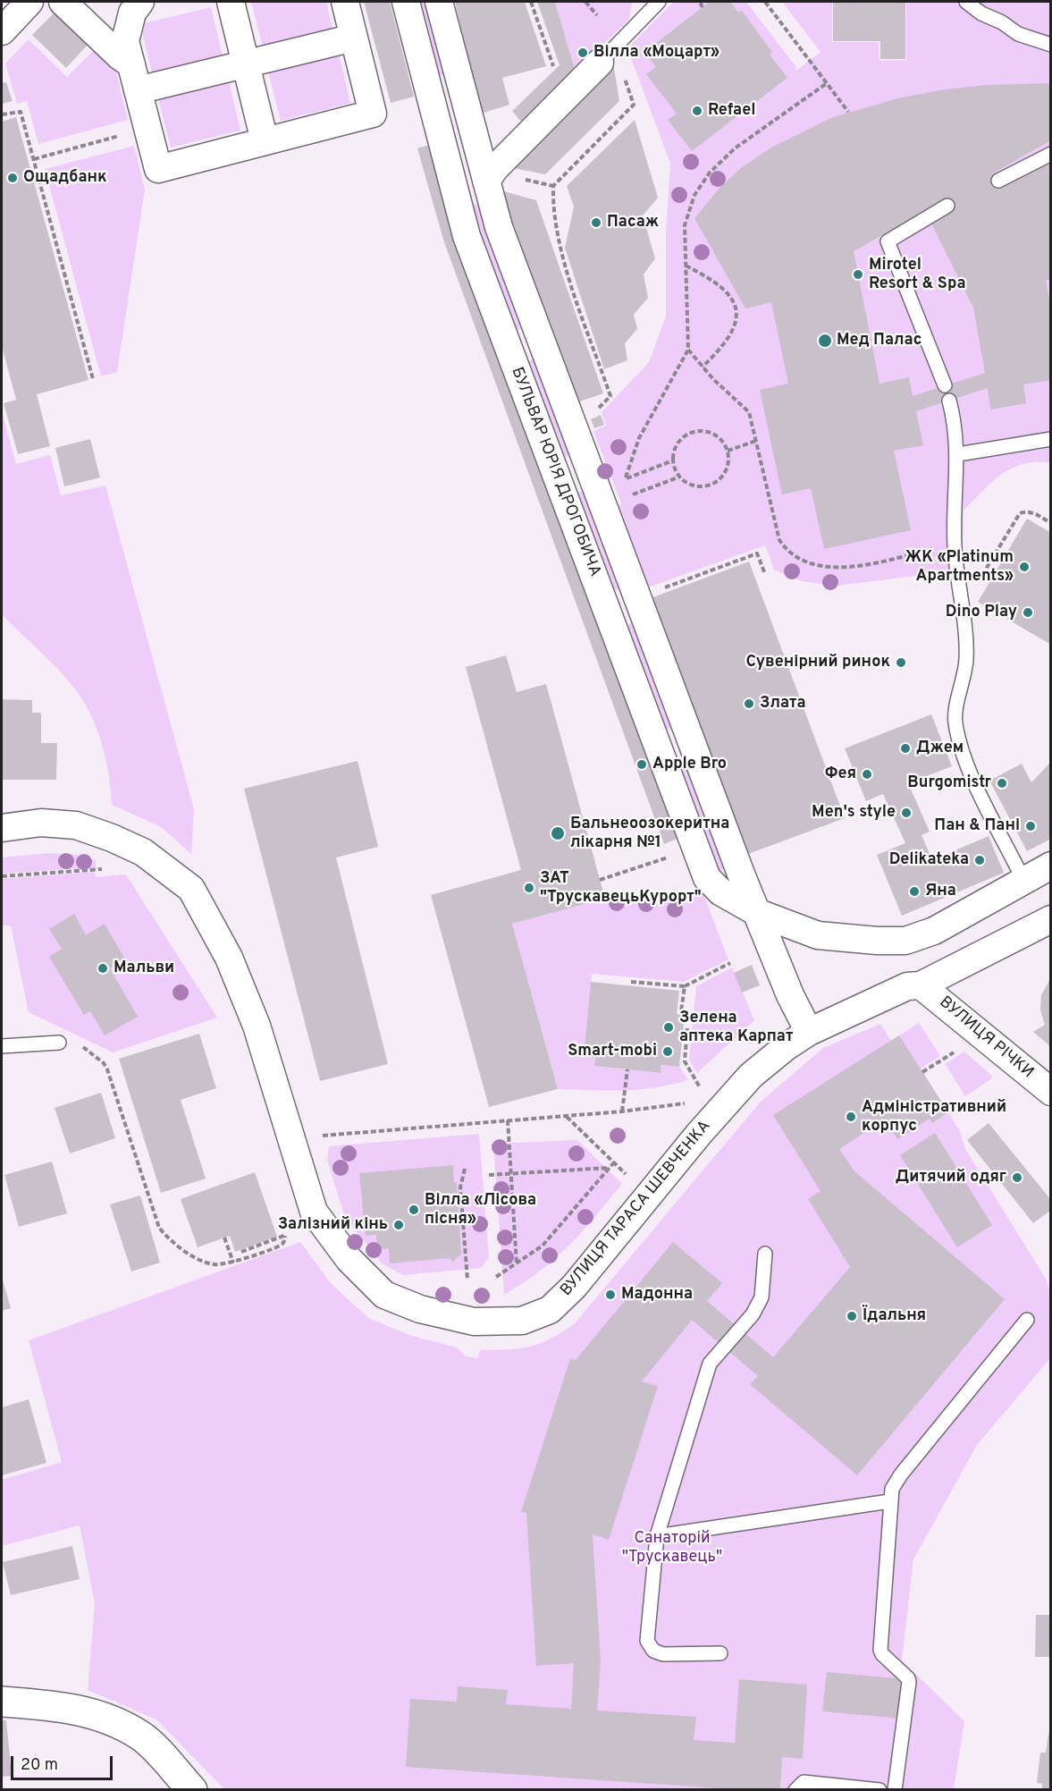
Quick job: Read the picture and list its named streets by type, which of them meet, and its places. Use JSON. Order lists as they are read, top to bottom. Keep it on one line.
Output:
{"streets":{"street":["БУЛЬВАР ЮРІЯ ДРОГОБИЧА","ВУЛИЦЯ РІЧКИ","ВУЛИЦЯ ТАРАСА ШЕВЧЕНКА"]},"crossings":[["БУЛЬВАР ЮРІЯ ДРОГОБИЧА","ВУЛИЦЯ ТАРАСА ШЕВЧЕНКА"],["ВУЛИЦЯ РІЧКИ","ВУЛИЦЯ ТАРАСА ШЕВЧЕНКА"]],"parks":["Санаторій \"Трускавець\""],"places":["Вілла «Моцарт»","Refael","Ощадбанк","Пасаж","Mirotel Resort & Spa","Мед Палас","ЖК «Platinum Apartments»","Dino Play","Сувенірний ринок","Злата","Джем","Apple Bro","Фея","Burgomistr","Men's style","Пан & Пані","Бальнеоозокеритна лікарня №1","Delikateka","ЗАТ \"ТрускавецьКурорт\"","Яна","Мальви","Зелена аптека Карпат","Smart-mobi","Адміністративний корпус","Дитячий одяг","Вілла «Лісова пісня»","Залізний кінь","Мадонна","Їдальня"],"scale_bar":"20 m"}
